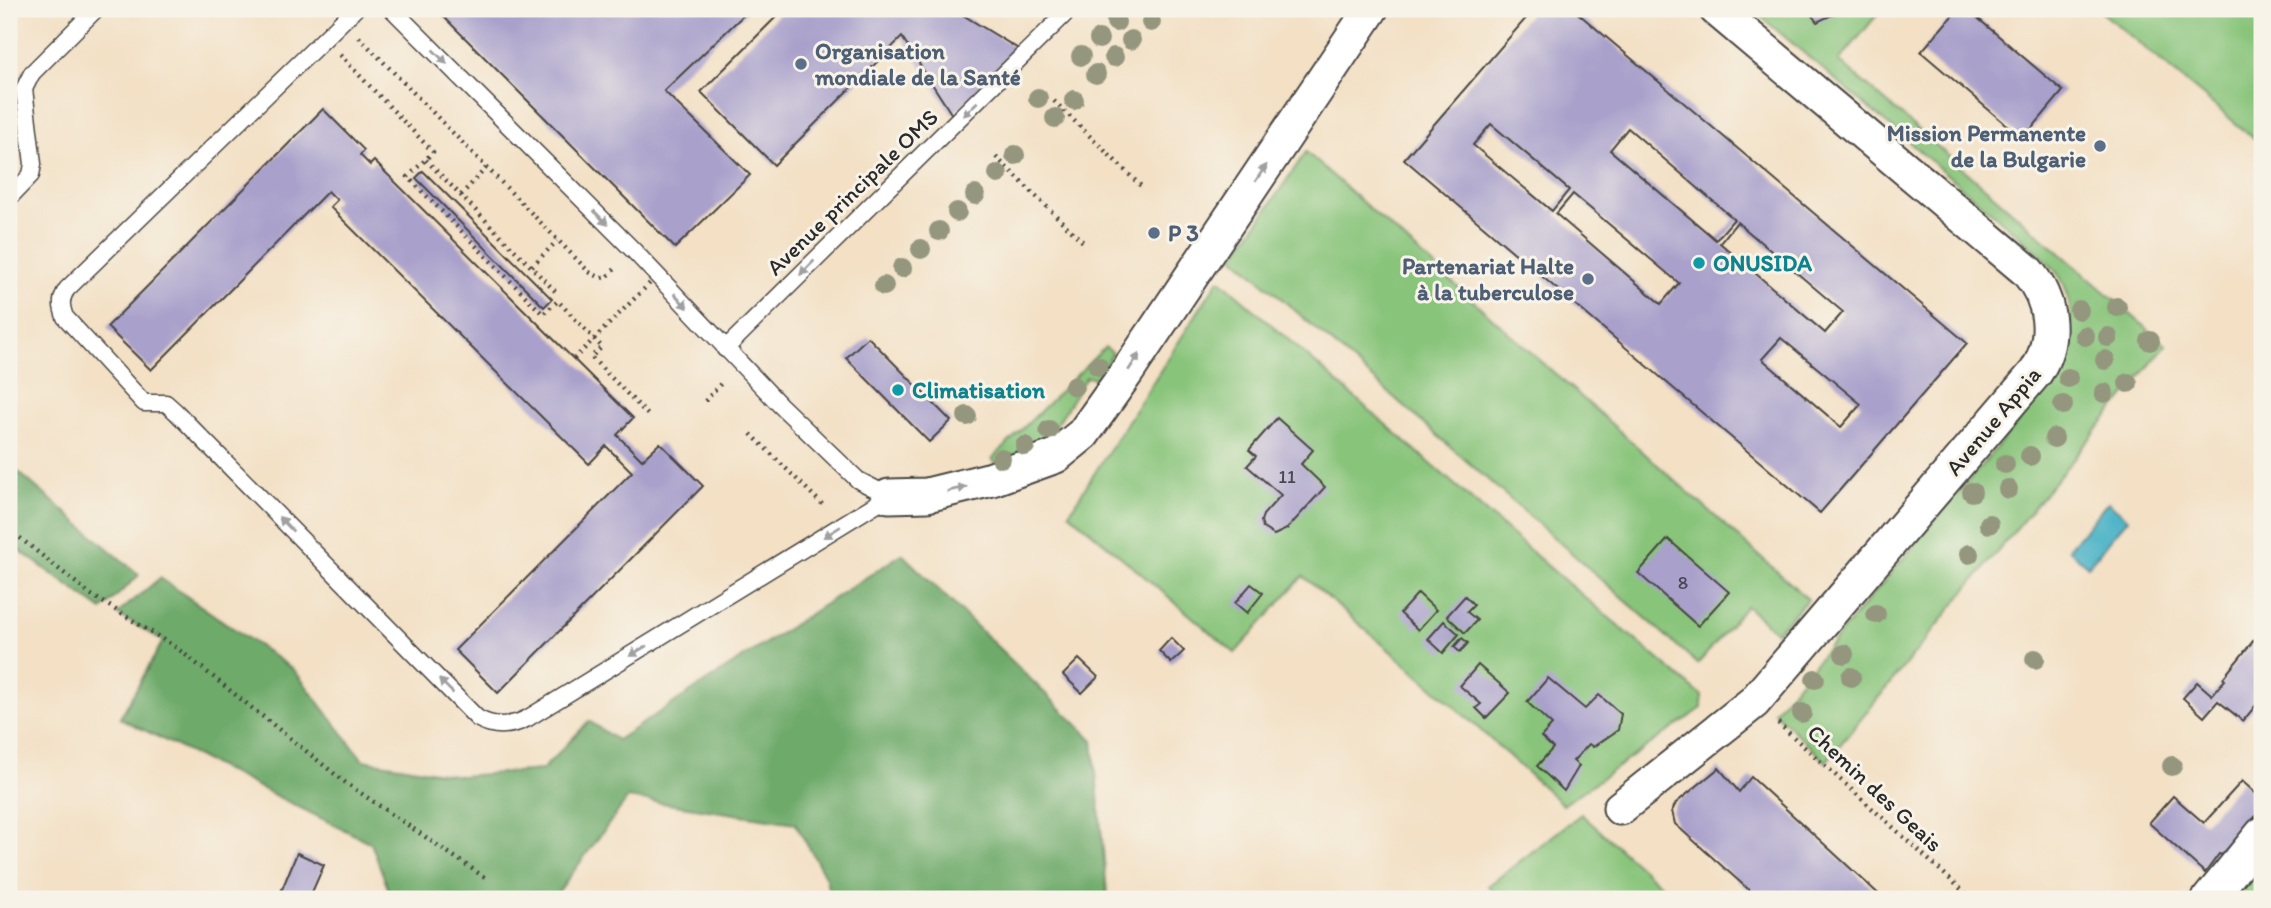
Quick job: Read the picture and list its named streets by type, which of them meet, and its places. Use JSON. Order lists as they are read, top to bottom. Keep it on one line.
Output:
{"streets":{"street":["Avenue Appia"],"lane":["Avenue principale OMS"],"path":["Chemin des Geais"]},"crossings":[["Avenue Appia","Chemin des Geais"]],"one_way":["Avenue principale OMS"],"places":["Organisation mondiale de la Santé","Mission Permanente de la Bulgarie","P 3","ONUSIDA","Partenariat Halte à la tuberculose","Climatisation"],"house_numbers":["11","8"]}
